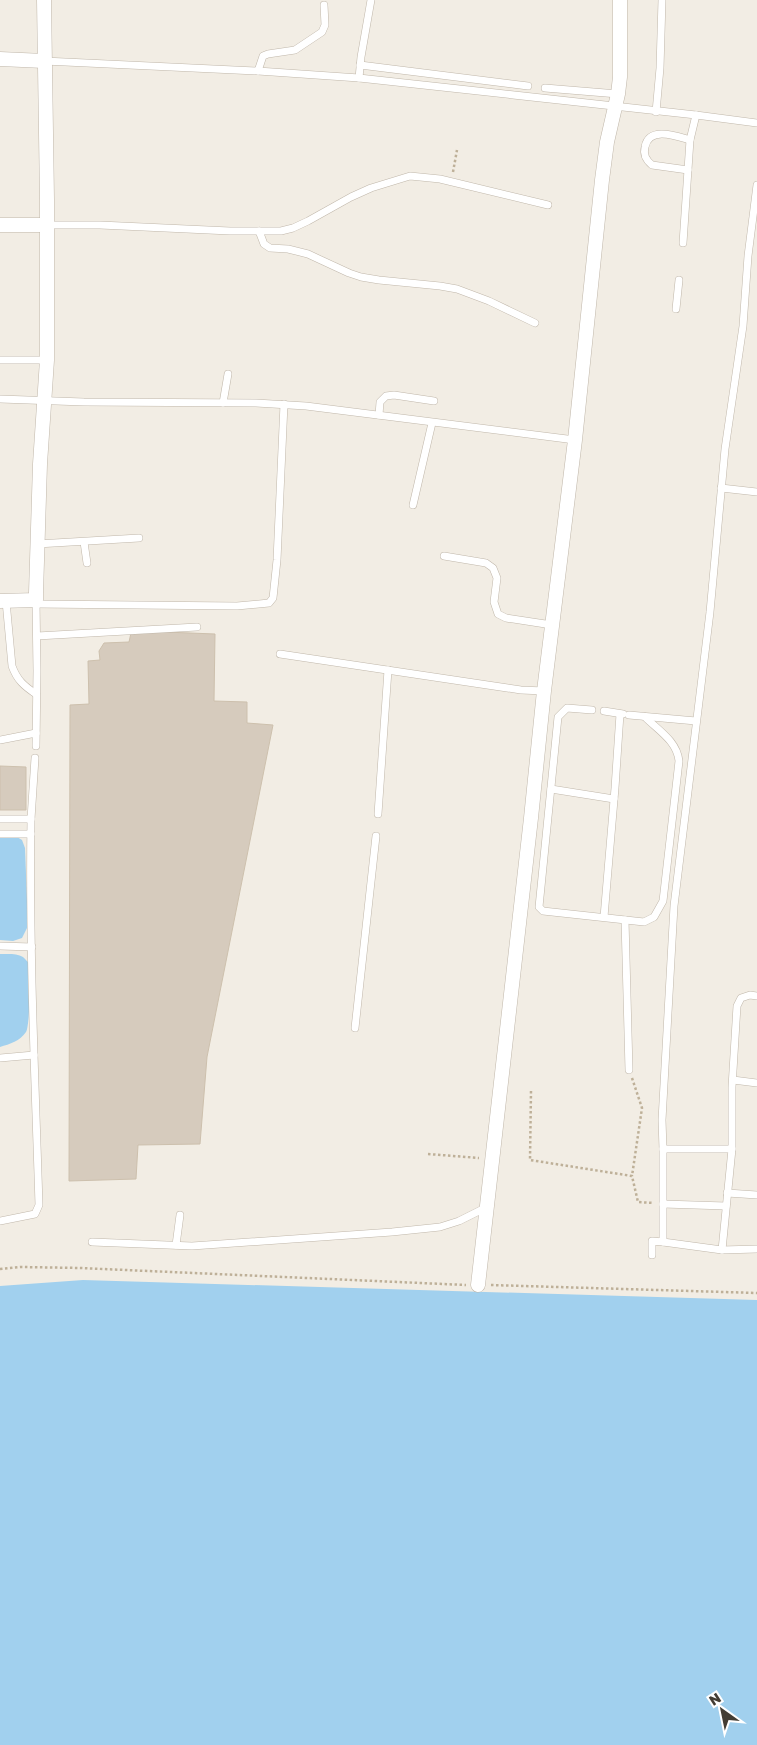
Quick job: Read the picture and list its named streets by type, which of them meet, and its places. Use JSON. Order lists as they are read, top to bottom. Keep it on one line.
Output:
{"north":"top left"}
